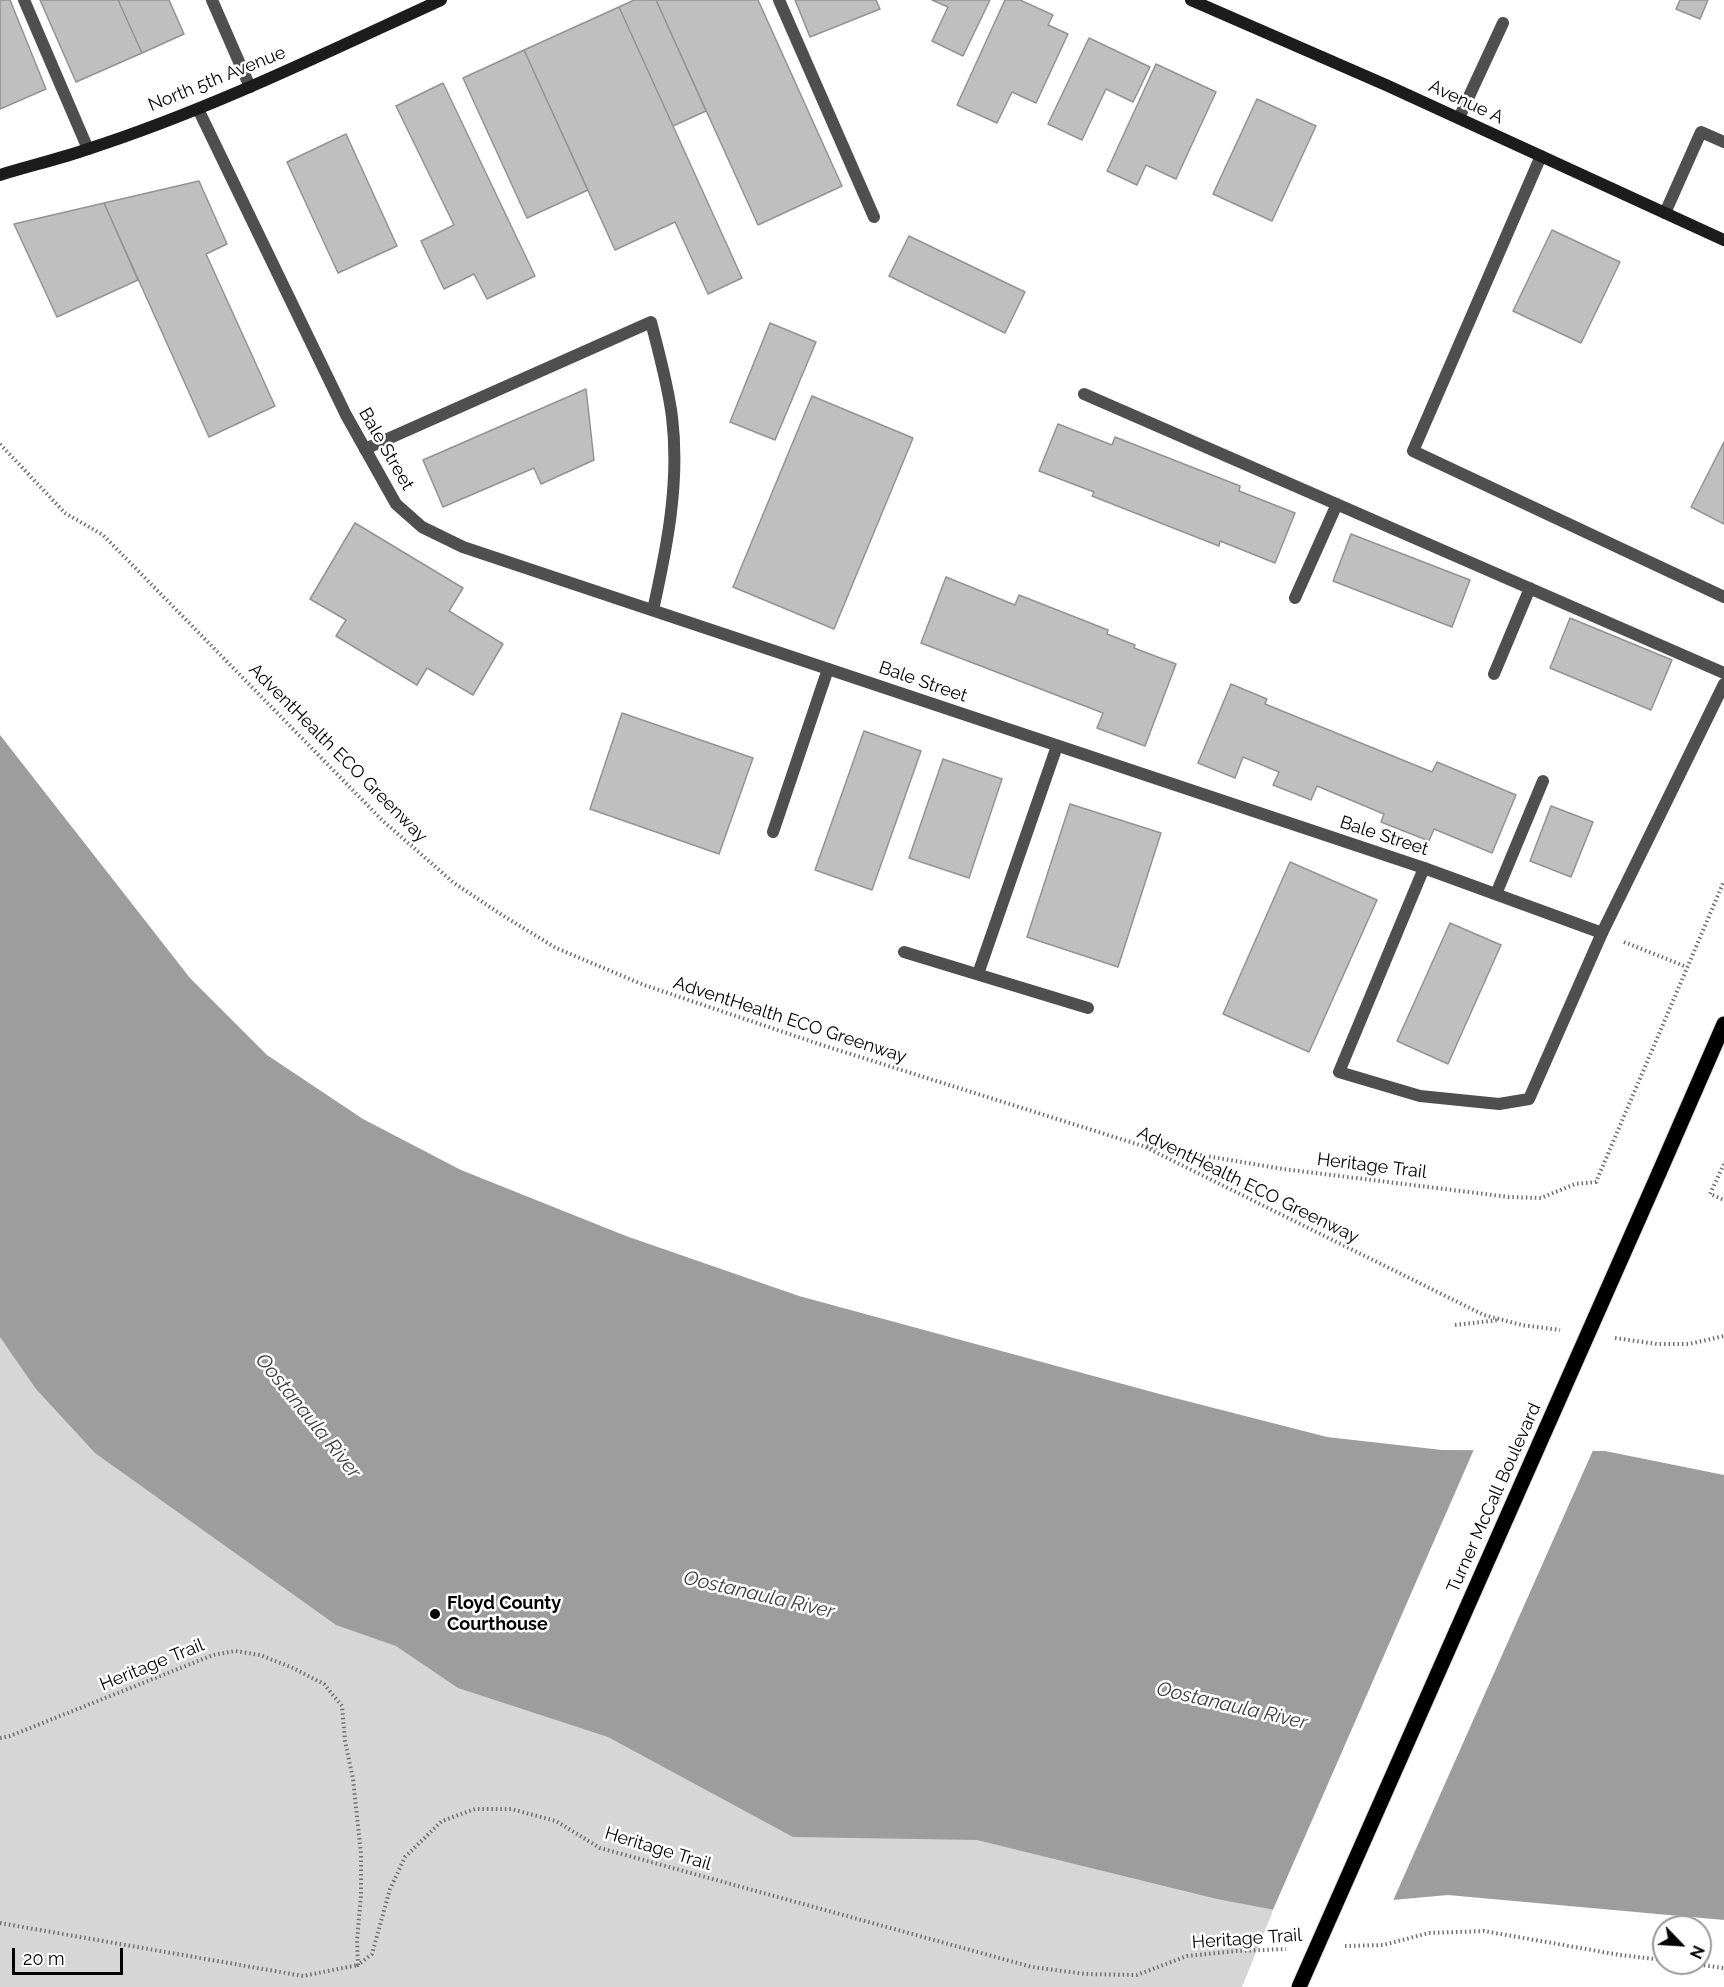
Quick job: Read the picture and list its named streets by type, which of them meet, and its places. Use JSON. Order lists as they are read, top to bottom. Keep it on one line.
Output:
{"streets":{"main road":["Turner McCall Boulevard"],"street":["North 5th Avenue","Avenue A","Bale Street"],"path":["AdventHealth ECO Greenway","Heritage Trail"]},"crossings":[["North 5th Avenue","Bale Street"],["AdventHealth ECO Greenway","Heritage Trail"]],"water":["Oostanaula River"],"places":["Floyd County Courthouse"],"scale_bar":"20 m","north":"bottom right"}
